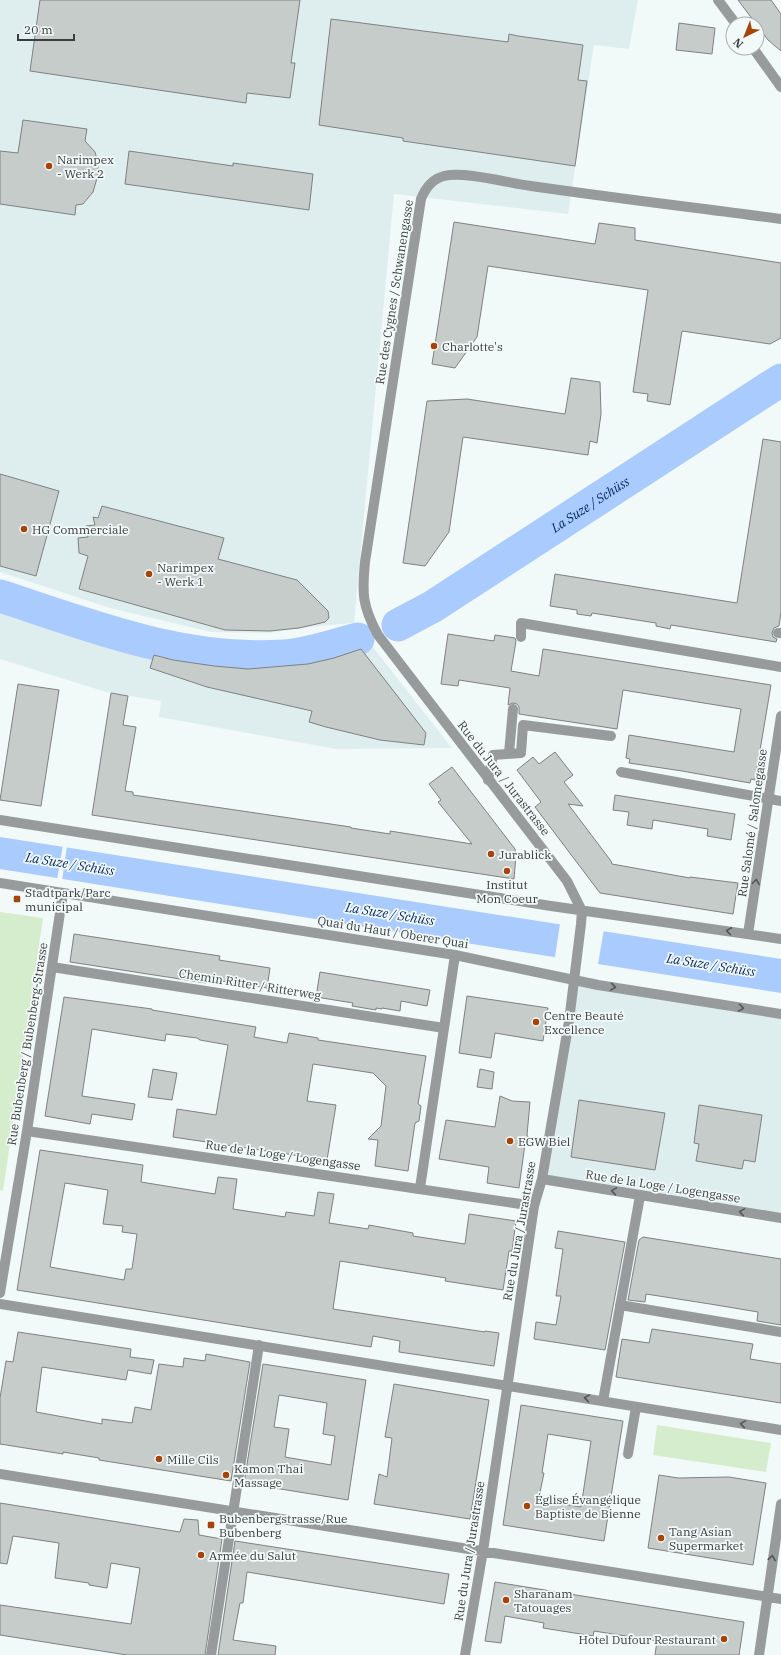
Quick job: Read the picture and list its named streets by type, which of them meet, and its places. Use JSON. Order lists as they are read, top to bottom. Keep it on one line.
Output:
{"streets":{"street":["Rue des Cygnes / Schwanengasse","Rue du Jura / Jurastrasse","Rue Salomé / Salomegasse","Quai du Haut / Oberer Quai","Chemin Ritter / Ritterweg","Rue Bubenberg / Bubenberg-Strasse","Rue de la Loge / Logengasse"]},"crossings":[["Rue des Cygnes / Schwanengasse","Rue du Jura / Jurastrasse"],["Rue du Jura / Jurastrasse","Quai du Haut / Oberer Quai"],["Rue du Jura / Jurastrasse","Rue de la Loge / Logengasse"],["Quai du Haut / Oberer Quai","Rue Bubenberg / Bubenberg-Strasse"],["Chemin Ritter / Ritterweg","Rue Bubenberg / Bubenberg-Strasse"],["Rue Bubenberg / Bubenberg-Strasse","Rue de la Loge / Logengasse"]],"one_way":["Rue Salomé / Salomegasse"],"water":["La Suze / Schüss"],"places":{"other":["Narimpex - Werk 2","Charlotte's","HG Commerciale","Narimpex - Werk 1","Jurablick","Institut Mon Coeur","Centre Beauté Excellence","EGW Biel","Mille Cils","Kamon Thai Massage","Église Évangélique Baptiste de Bienne","Tang Asian Supermarket","Armée du Salut","Sharanam Tatouages","Hotel Dufour Restaurant"],"transit":["Stadtpark/Parc municipal","Bubenbergstrasse/Rue Bubenberg"]},"scale_bar":"20 m","north":"bottom left"}
